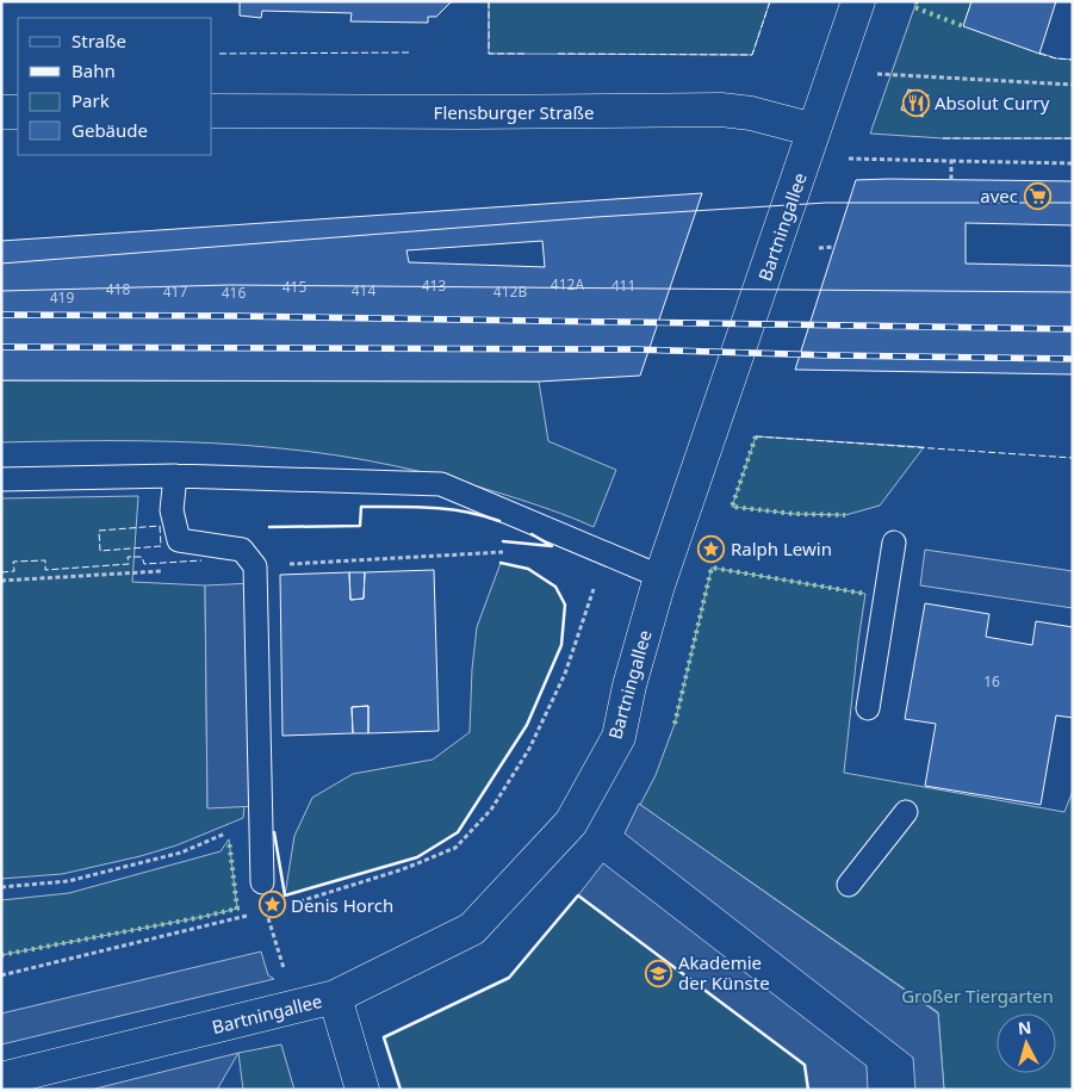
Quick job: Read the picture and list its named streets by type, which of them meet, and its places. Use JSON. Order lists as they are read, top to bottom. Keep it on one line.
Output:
{"streets":{"street":["Flensburger Straße","Bartningallee"]},"crossings":[["Flensburger Straße","Bartningallee"]],"parks":["Großer Tiergarten"],"places":{"restaurant":["Absolut Curry"],"supermarket":["avec"],"place":["Ralph Lewin","Denis Horch"],"school or university":["Akademie der Künste"]},"house_numbers":["412A","413","411","415","418","414","417","412B","416","419","16"],"legend":["Straße","Bahn","Park","Gebäude"],"north":"top"}
